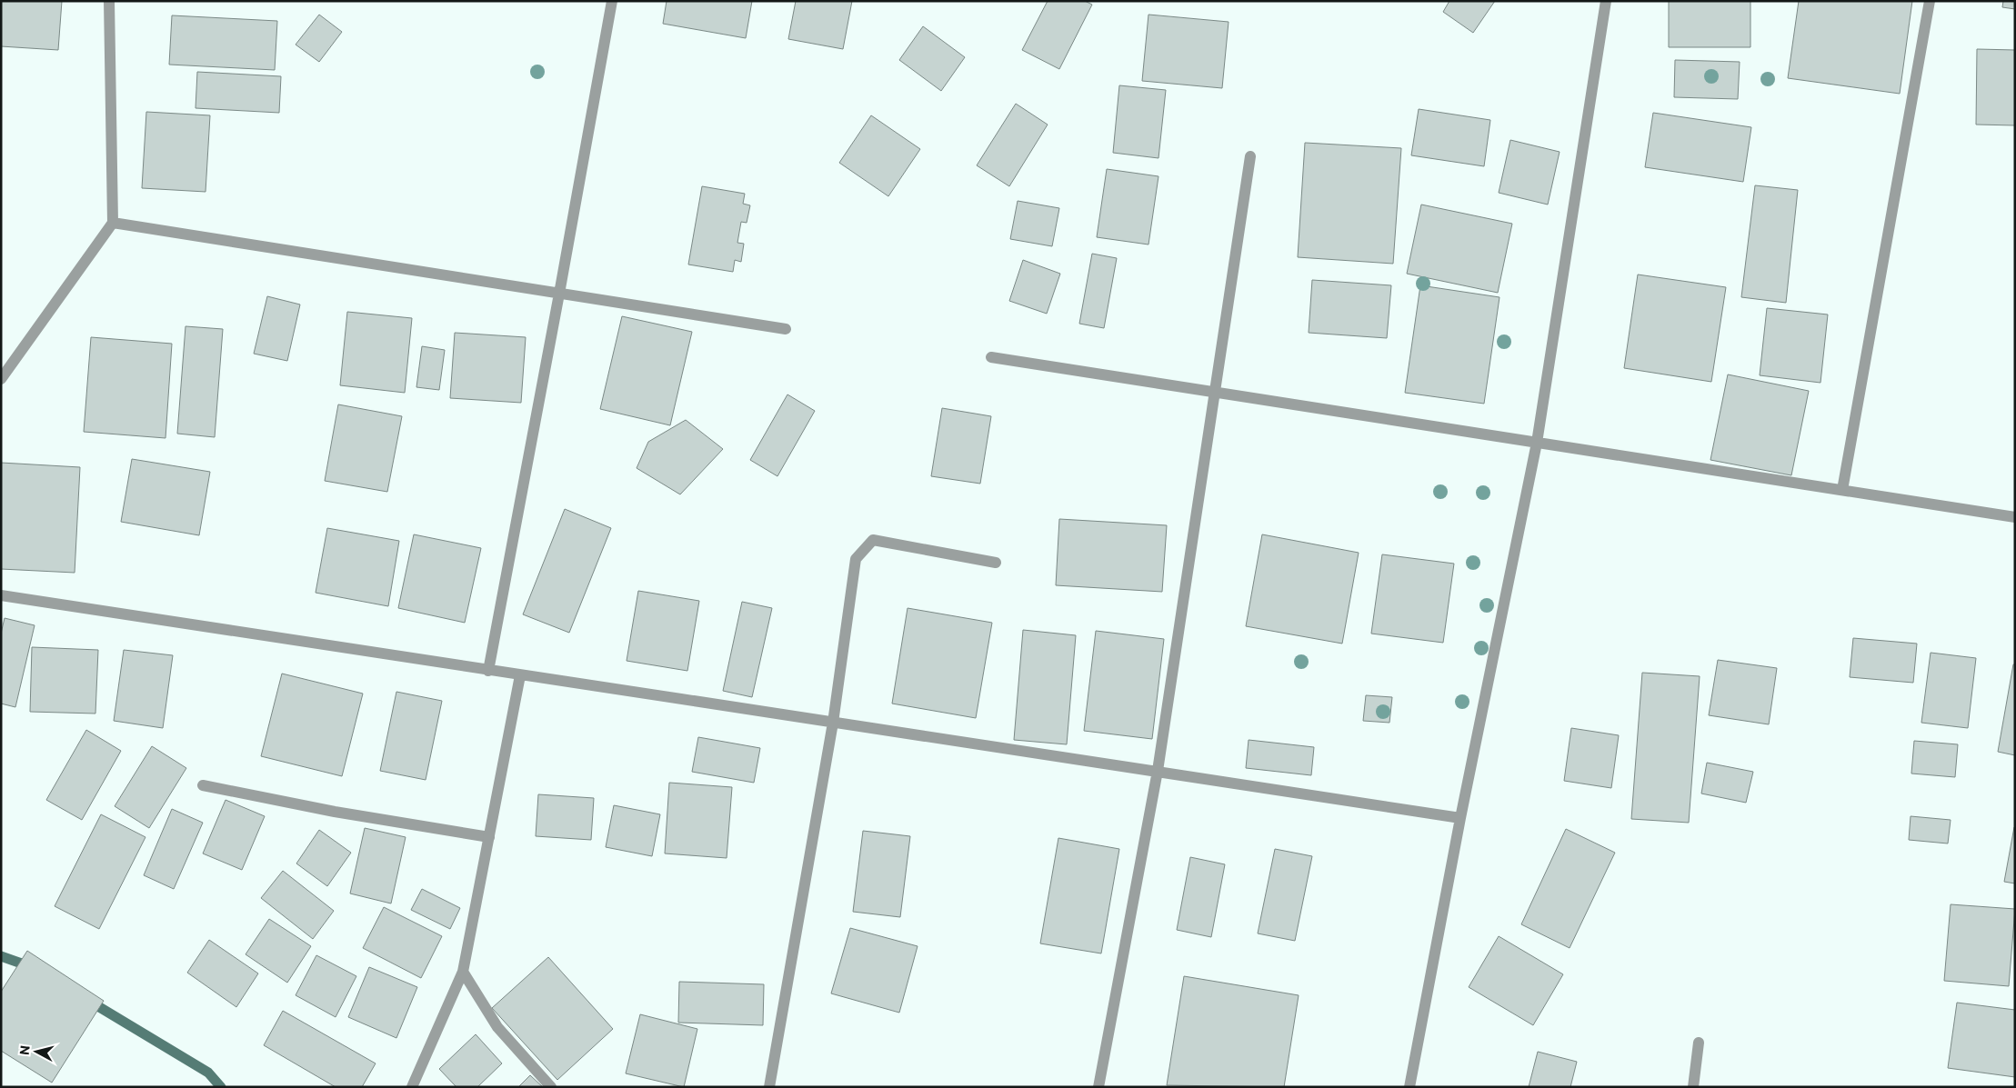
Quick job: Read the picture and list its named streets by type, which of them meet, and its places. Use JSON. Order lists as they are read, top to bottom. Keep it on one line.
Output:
{"north":"left"}
